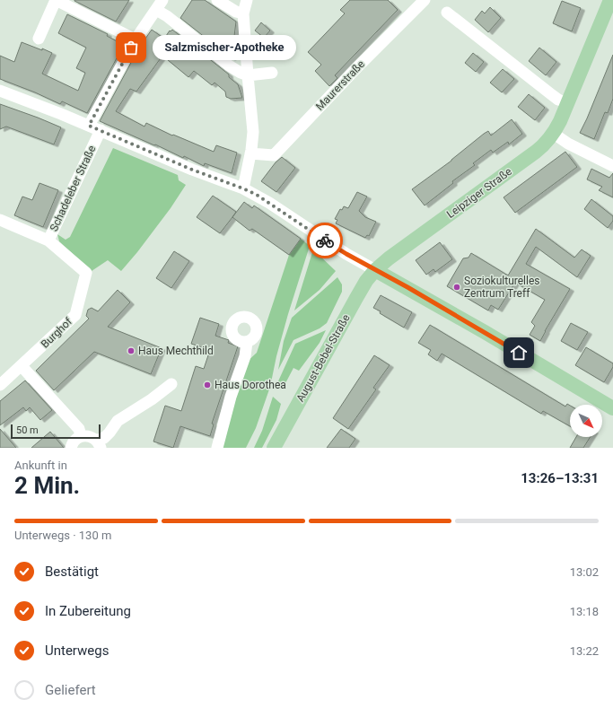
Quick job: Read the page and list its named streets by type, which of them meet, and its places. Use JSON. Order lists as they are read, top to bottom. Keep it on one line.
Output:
{"streets":{"main road":["Leipziger Straße","August-Bebel-Straße"],"street":["Maurerstraße","Schadeleber Straße","Burghof"]},"crossings":[["Schadeleber Straße","Burghof"],["Leipziger Straße","August-Bebel-Straße"]],"places":["Salzmischer-Apotheke","Soziokulturelles Zentrum Treff","Haus Mechthild","Haus Dorothea"],"scale_bar":"50 m","north":"bottom right","page":{"bubble":"Salzmischer-Apotheke","scale":"50 m","heading":["2 Min.","Ankunft in","13:26–13:31"],"bar":"Unterwegs · 130 m","list":[["Bestätigt","13:02"],["In Zubereitung","13:18"],["Unterwegs","13:22"],"Geliefert"]}}
